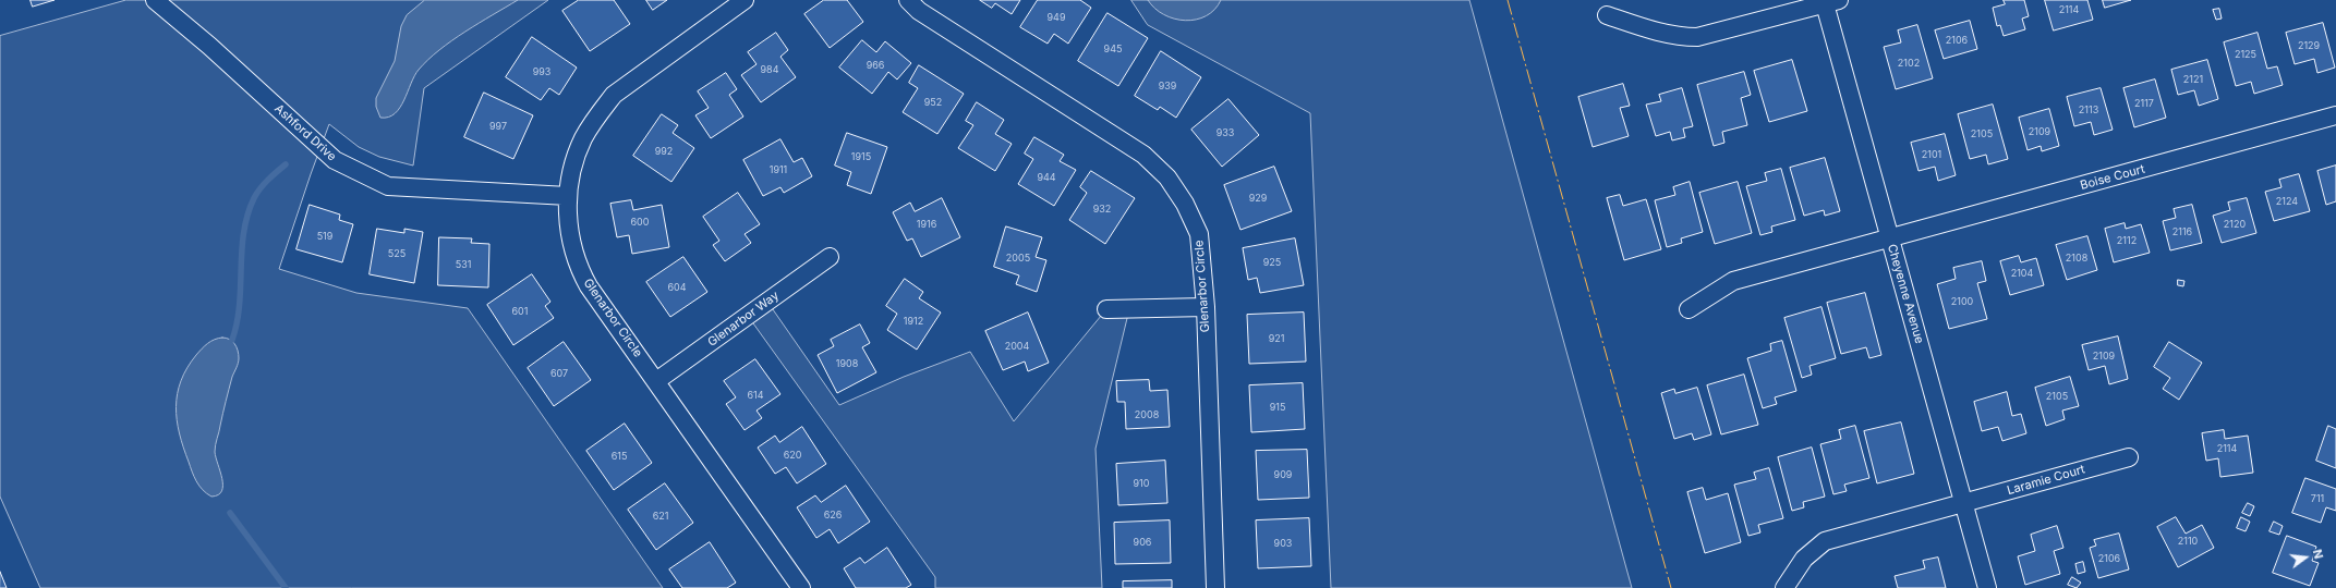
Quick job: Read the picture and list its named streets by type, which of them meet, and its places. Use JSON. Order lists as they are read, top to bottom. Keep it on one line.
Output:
{"streets":{"street":["Ashford Drive","Boise Court","Glenarbor Circle","Cheyenne Avenue","Glenarbor Way","Laramie Court"]},"crossings":[["Ashford Drive","Glenarbor Circle"],["Boise Court","Cheyenne Avenue"],["Glenarbor Circle","Glenarbor Way"],["Cheyenne Avenue","Laramie Court"]],"house_numbers":["2114","949","2106","2129","945","2125","2102","966","984","993","2121","939","952","2117","2113","997","2109","933","2105","992","2101","1915","1911","944","929","2124","932","600","1916","2120","2116","519","2112","525","2005","2108","925","531","2104","604","2100","601","1912","921","2004","2109","1908","607","614","2105","915","2008","2114","620","615","909","910","711","626","621","2110","906","903","2106"],"north":"right"}
